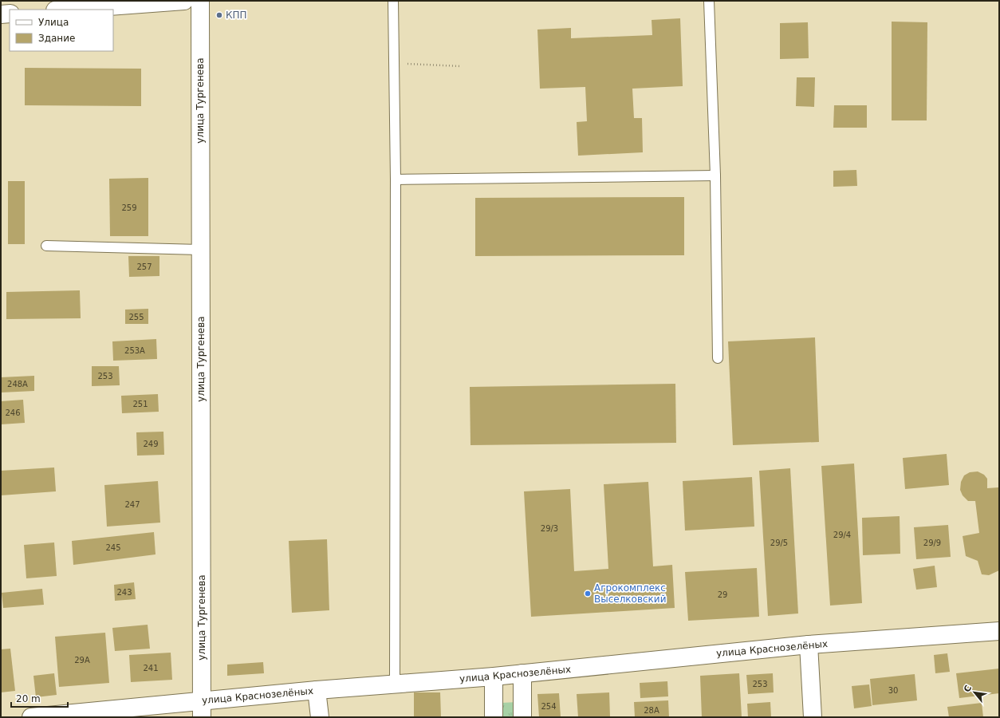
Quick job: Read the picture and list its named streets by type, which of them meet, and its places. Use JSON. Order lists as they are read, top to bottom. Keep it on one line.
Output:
{"streets":{"street":["улица Тургенева","улица Краснозелёных"]},"crossings":[["улица Тургенева","улица Краснозелёных"]],"places":["КПП","Агрокомплекс Выселковский"],"house_numbers":["259","257","255","253А","253","248А","251","246","249","247","29/3","29/4","29/5","29/9","245","243","29","29А","241","253","30","254","28А"],"legend":["Улица","Здание"],"scale_bar":"20 m","north":"top left"}
